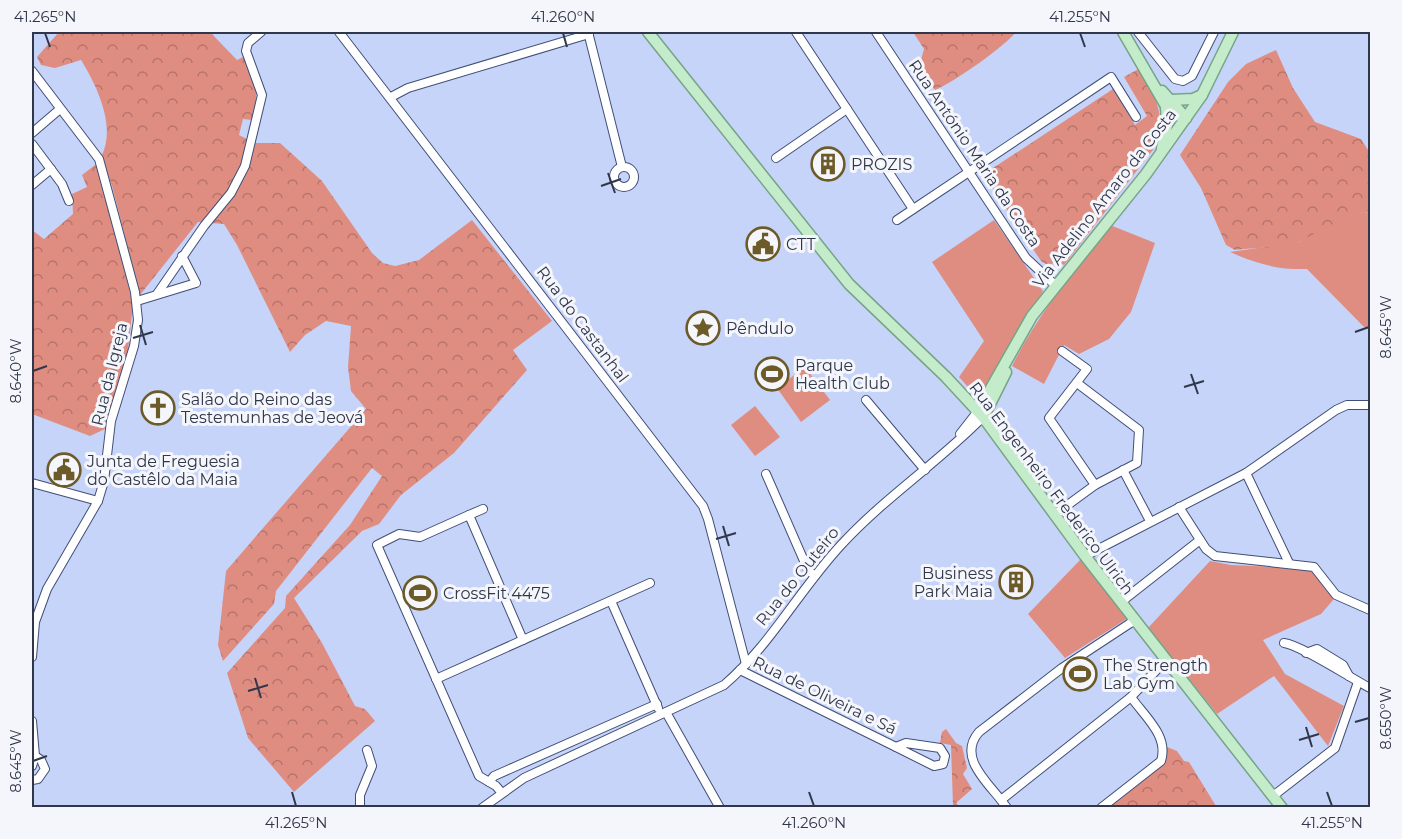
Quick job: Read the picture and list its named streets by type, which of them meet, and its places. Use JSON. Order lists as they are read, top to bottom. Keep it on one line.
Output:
{"streets":{"main road":["Via Adelino Amaro da Costa","Rua Engenheiro Frederico Ulrich"],"street":["Rua António Maria da Costa","Rua do Castanhal","Rua da Igreja","Rua do Outeiro","Rua de Oliveira e Sá"]},"crossings":[["Rua António Maria da Costa","Via Adelino Amaro da Costa"],["Via Adelino Amaro da Costa","Rua Engenheiro Frederico Ulrich"],["Via Adelino Amaro da Costa","Rua do Outeiro"],["Rua do Castanhal","Rua do Outeiro"],["Rua do Castanhal","Rua de Oliveira e Sá"],["Rua Engenheiro Frederico Ulrich","Rua do Outeiro"],["Rua do Outeiro","Rua de Oliveira e Sá"]],"places":{"building":["PROZIS","Business Park Maia"],"public building":["CTT","Junta de Freguesia do Castêlo da Maia"],"place":["Pêndulo"],"sports":["Parque Health Club","CrossFit 4475","The Strength Lab Gym"],"church":["Salão do Reino das Testemunhas de Jeová"]},"coordinates":["41.265°N","41.260°N","41.255°N","8.645°W","8.640°W","8.650°W"]}
